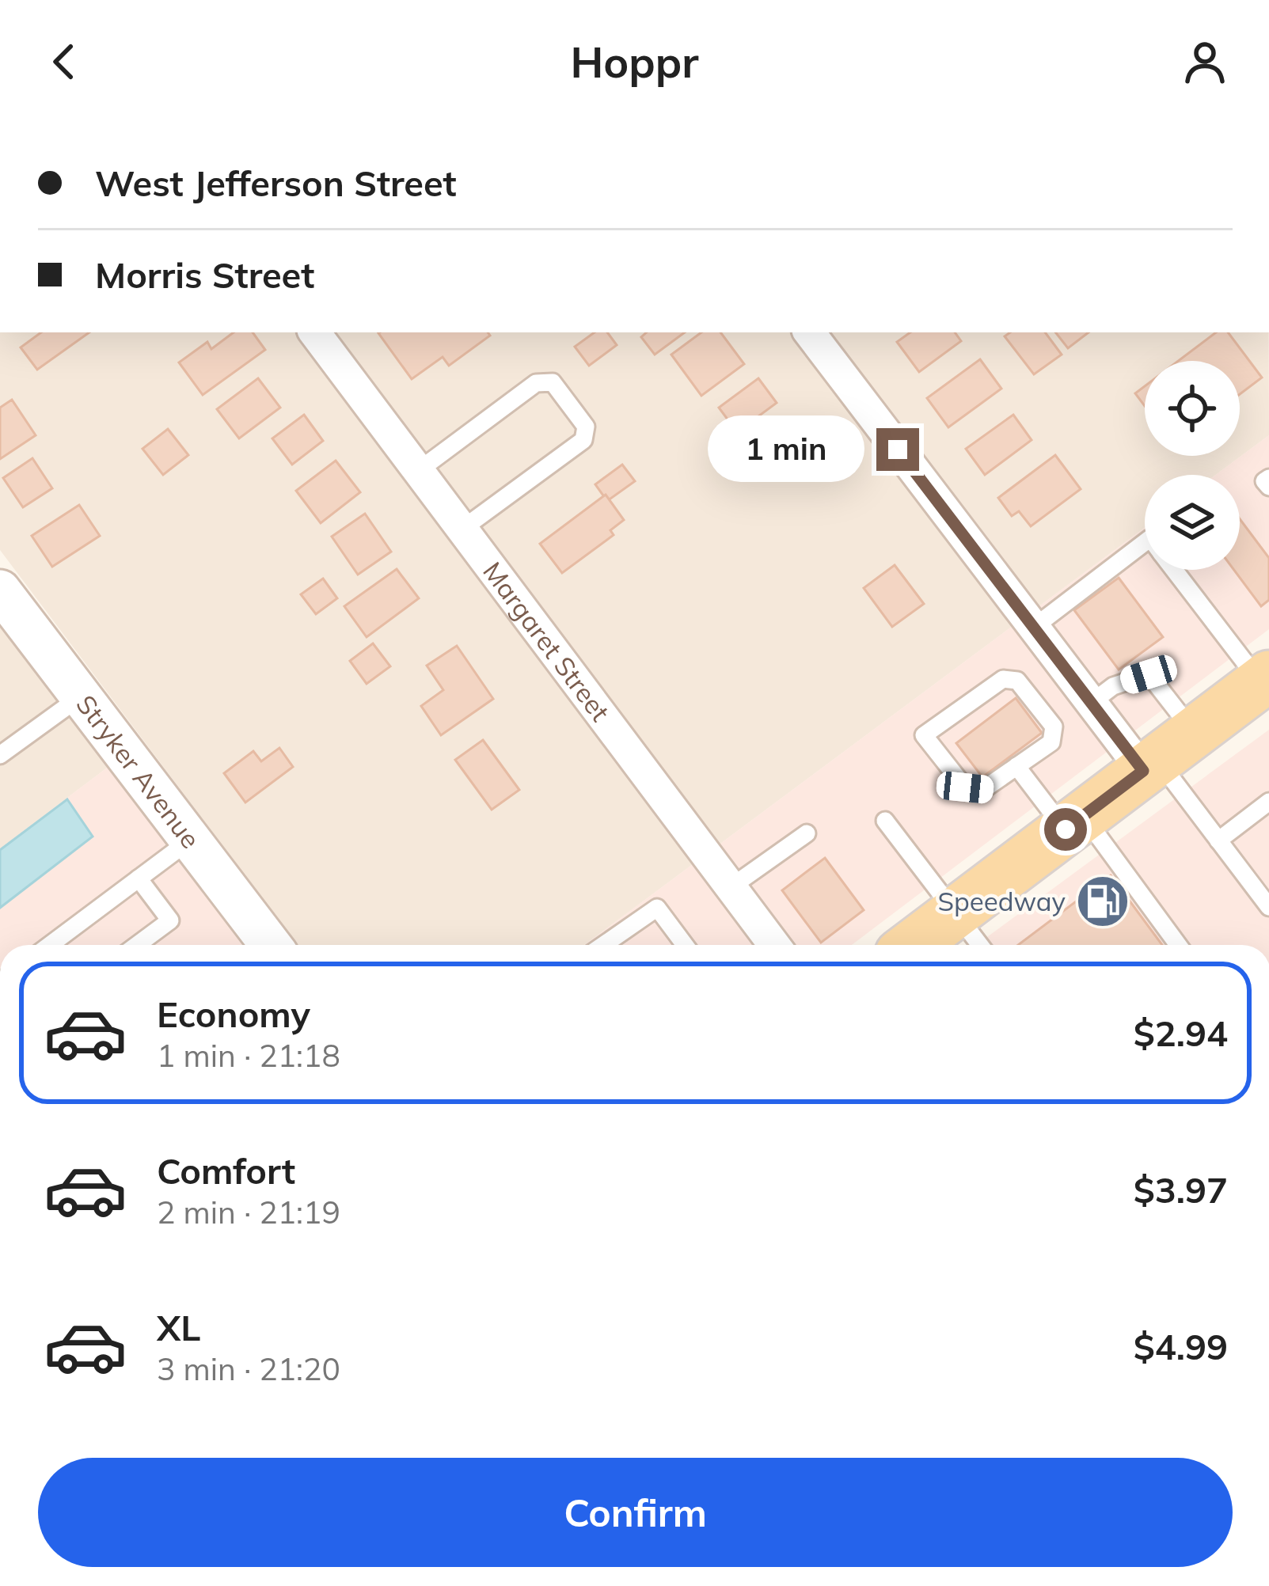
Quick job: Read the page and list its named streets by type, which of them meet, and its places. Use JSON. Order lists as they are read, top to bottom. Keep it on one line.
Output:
{"streets":{"street":["Margaret Street","Stryker Avenue"]},"places":{"fuel station":["Speedway"]},"page":{"header":"Hoppr","banner":["West Jefferson Street","Morris Street"],"bubble":"1 min","list":[{"name":"Economy","note":"1 min · 21:18","value":"$2.94"},{"name":"Comfort","note":"2 min · 21:19","value":"$3.97"},{"name":"XL","note":"3 min · 21:20","value":"$4.99"}],"buttons":"Confirm"}}
